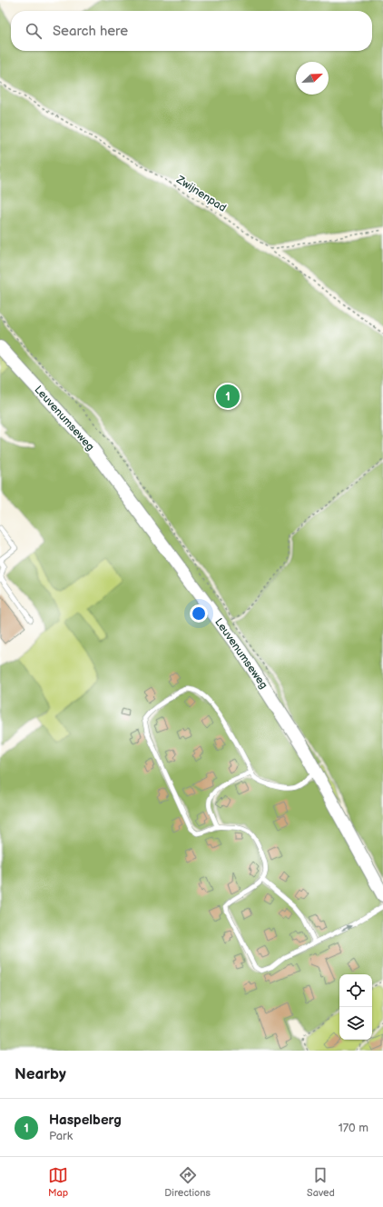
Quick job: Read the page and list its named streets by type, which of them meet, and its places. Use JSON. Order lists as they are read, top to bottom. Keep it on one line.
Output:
{"streets":{"main road":["Leuvenumseweg"],"path":["Zwijnenpad"]},"north":"top right","page":{"search":"Search here","pins":"1","heading":"Nearby","list":[{"mark":"1","name":"Haspelberg","note":"Park","value":"170 m"}],"nav":["Map","Directions","Saved"]}}
